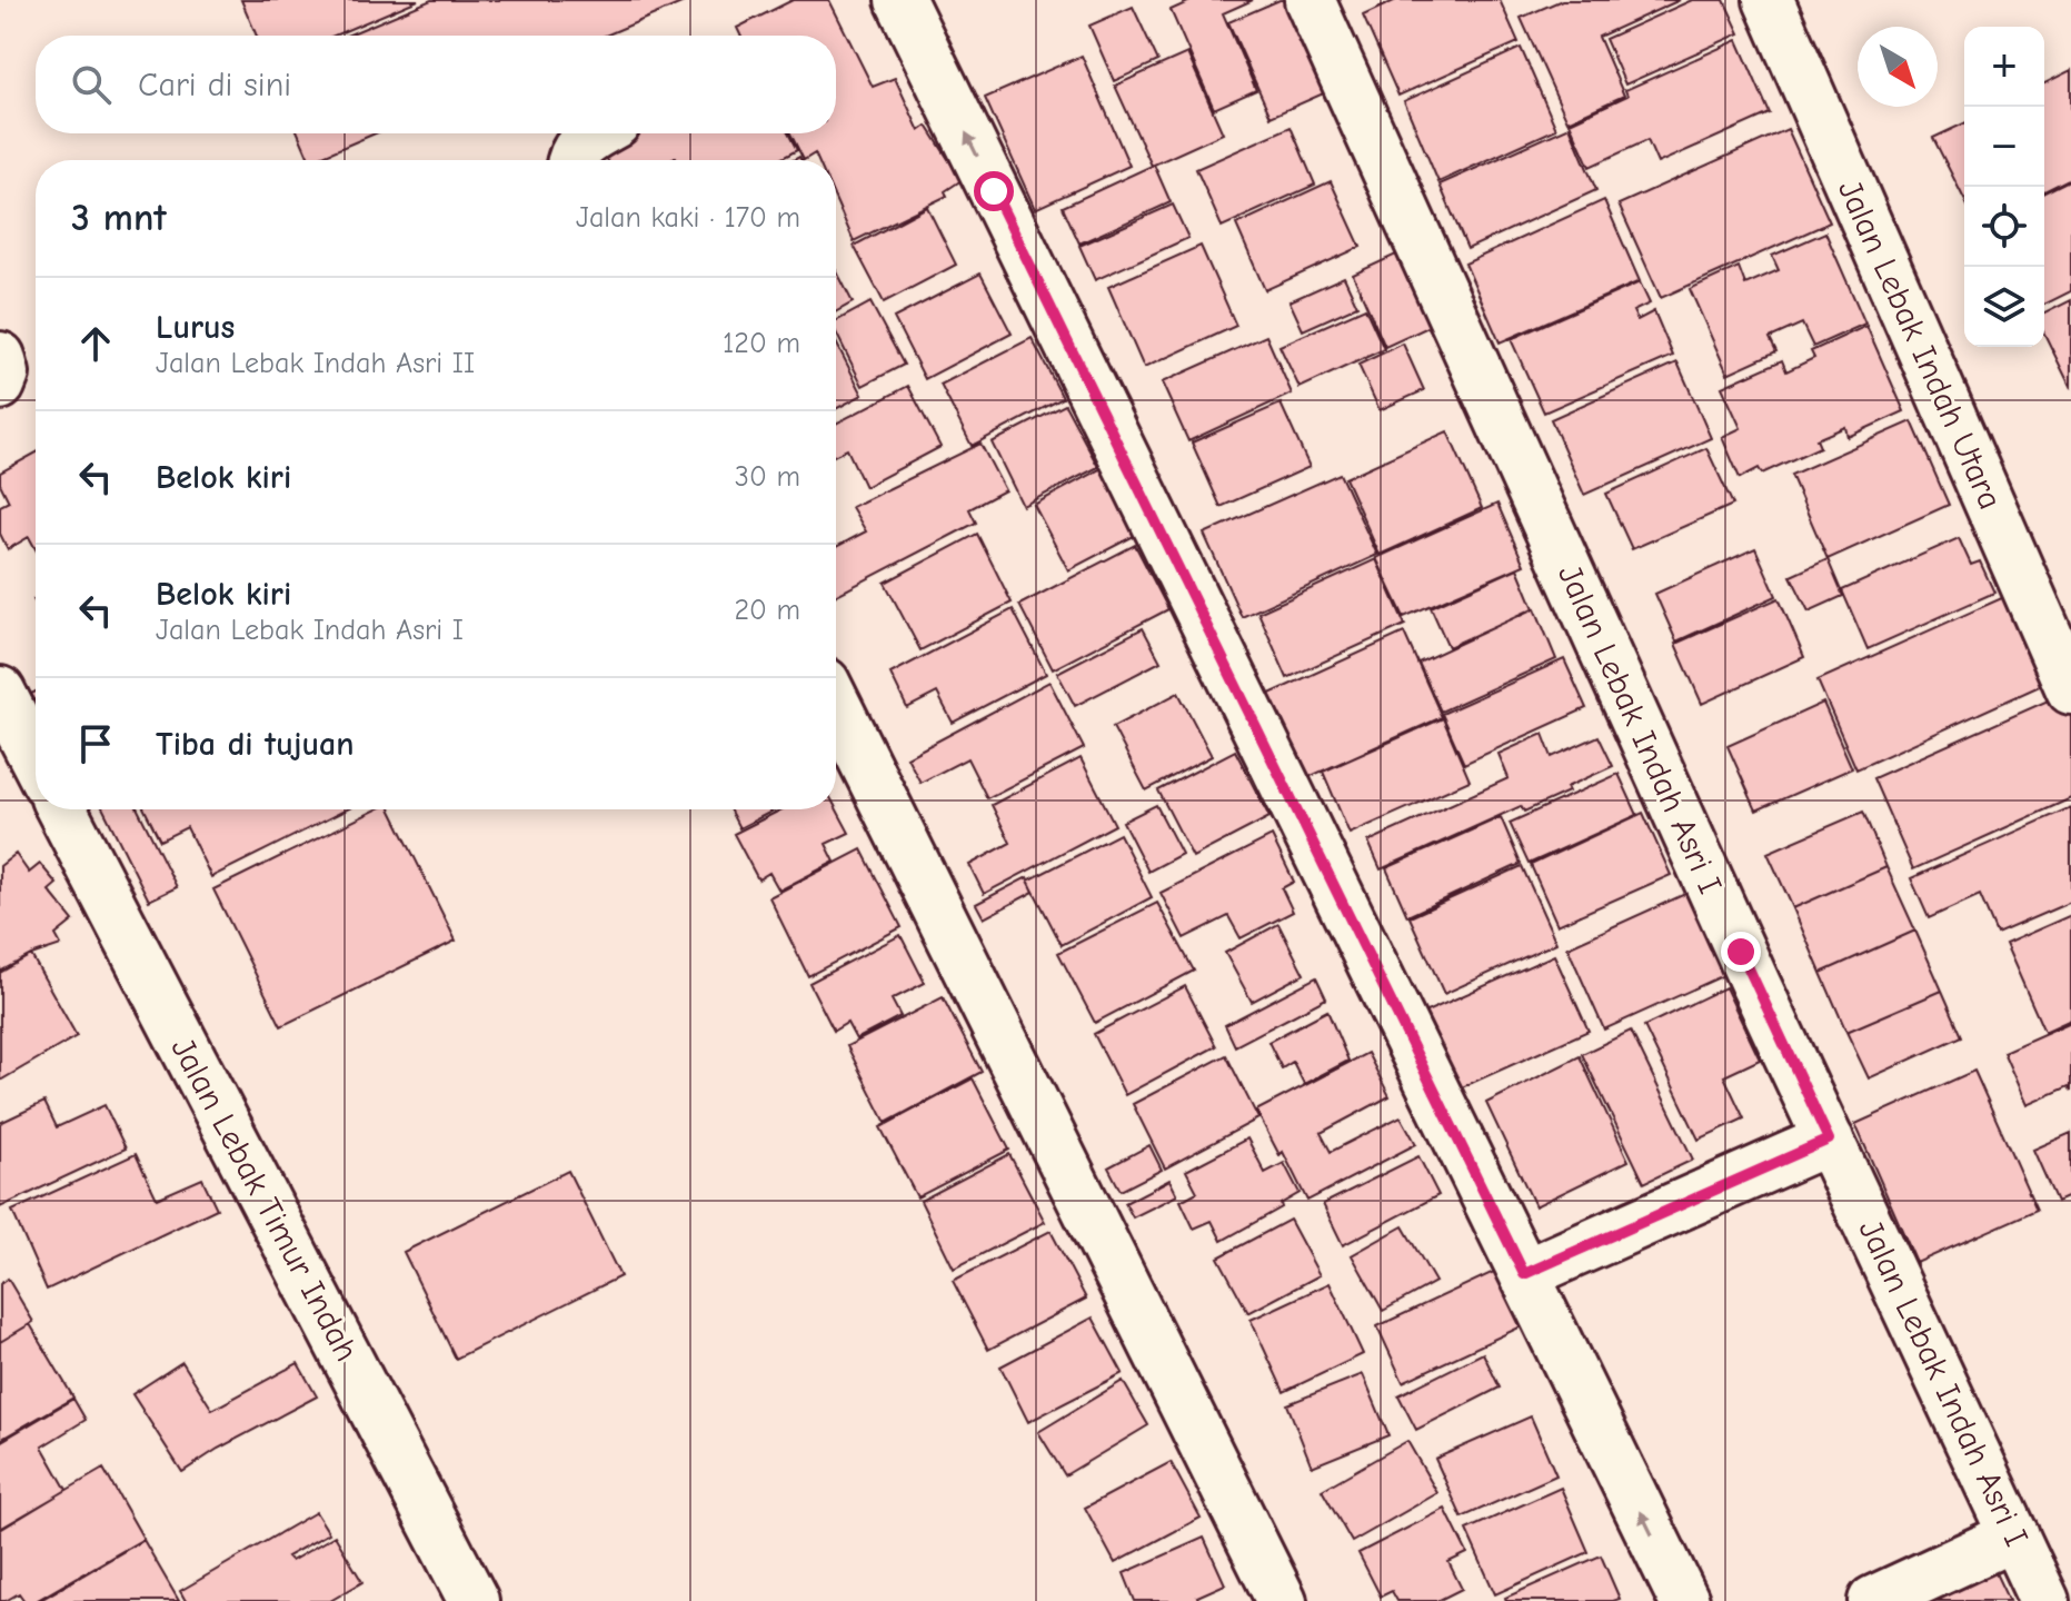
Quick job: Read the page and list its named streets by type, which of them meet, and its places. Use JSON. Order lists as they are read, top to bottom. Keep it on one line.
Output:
{"streets":{"street":["Jalan Lebak Indah Utara","Jalan Lebak Indah Asri I","Jalan Lebak Timur Indah"]},"north":"bottom right","page":{"map_buttons":["+","−"],"search":"Cari di sini","heading":["3 mnt","Jalan kaki · 170 m"],"list":[["Lurus","Jalan Lebak Indah Asri II","120 m"],["Belok kiri","30 m"],["Belok kiri","Jalan Lebak Indah Asri I","20 m"],"Tiba di tujuan"]}}
